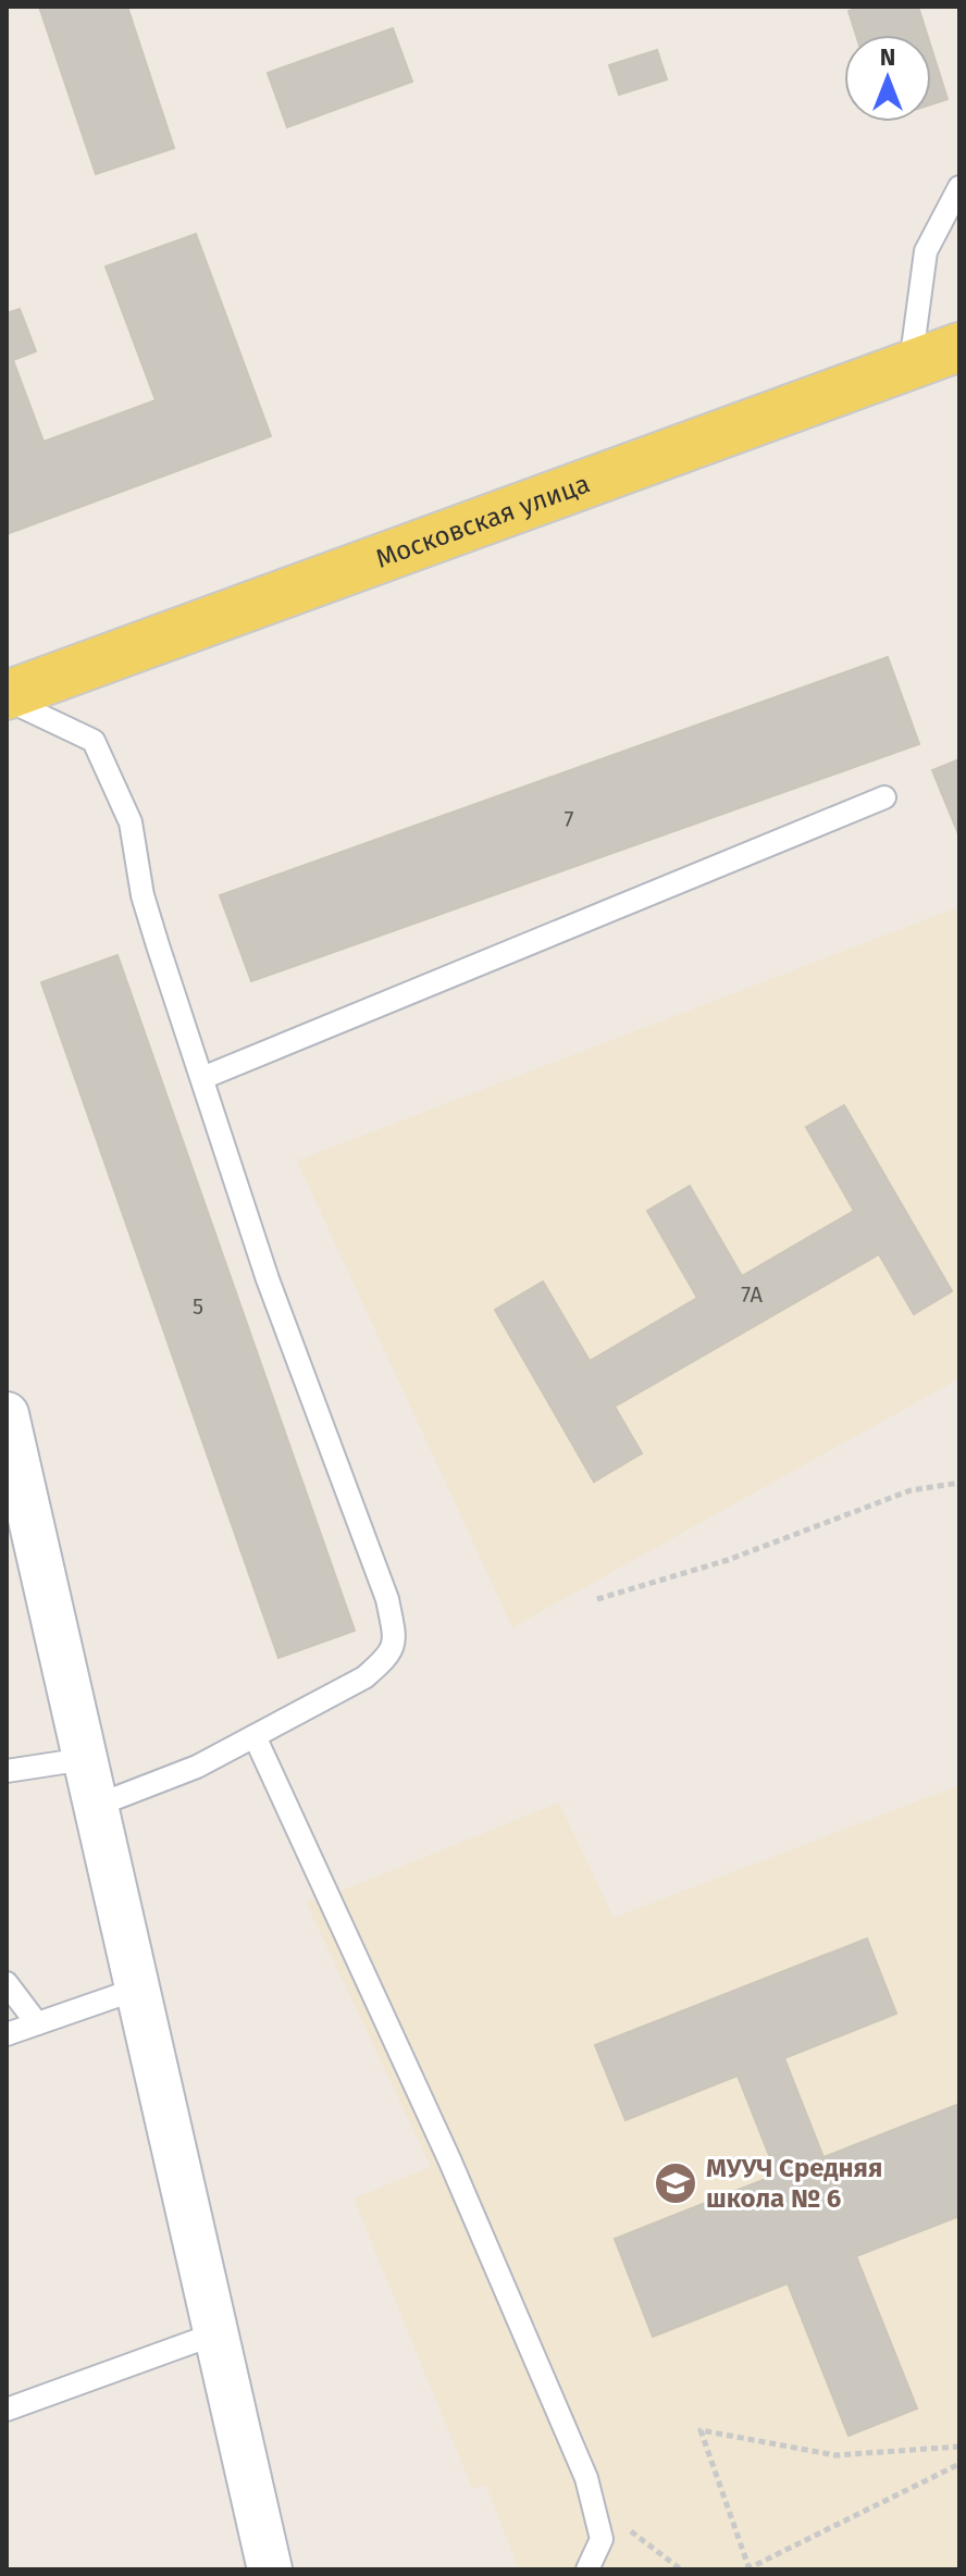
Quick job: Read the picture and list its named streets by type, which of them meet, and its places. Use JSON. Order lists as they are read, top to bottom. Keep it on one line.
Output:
{"streets":{"main road":["Московская улица"]},"places":{"school or university":["МУУЧ Средняя школа № 6"]},"house_numbers":["7","7А","5"],"north":"top"}
